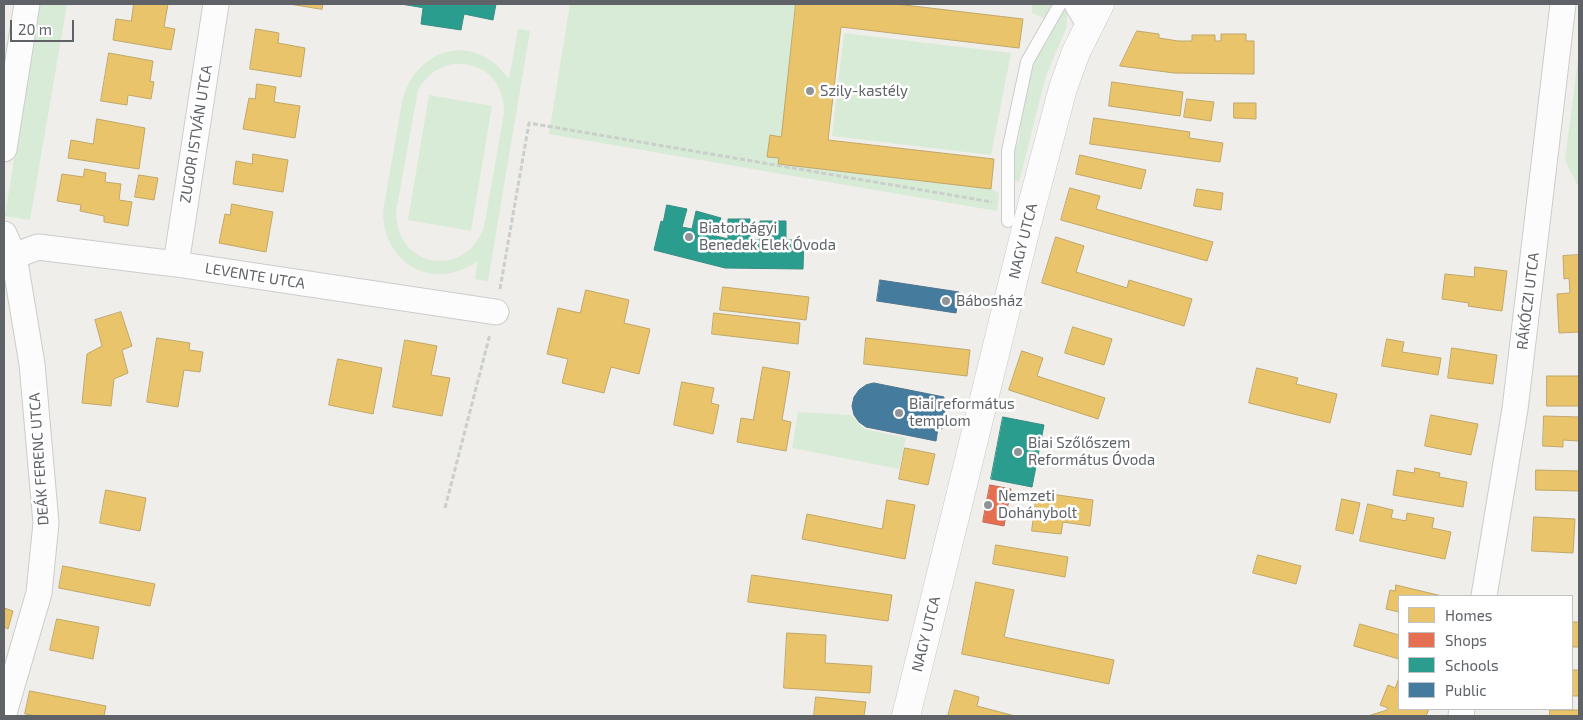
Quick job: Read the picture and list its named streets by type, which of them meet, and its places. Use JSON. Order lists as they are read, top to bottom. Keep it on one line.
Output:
{"streets":{"main road":["NAGY UTCA"],"street":["ZUGOR ISTVÁN UTCA","LEVENTE UTCA","RÁKÓCZI UTCA","DEÁK FERENC UTCA"]},"crossings":[["ZUGOR ISTVÁN UTCA","LEVENTE UTCA"],["LEVENTE UTCA","DEÁK FERENC UTCA"]],"places":["Szily-kastély","Biatorbágyi Benedek Elek Óvoda","Bábosház","Biai református templom","Biai Szőlőszem Református Óvoda","Nemzeti Dohánybolt"],"legend":["Homes","Shops","Schools","Public"],"scale_bar":"20 m"}
